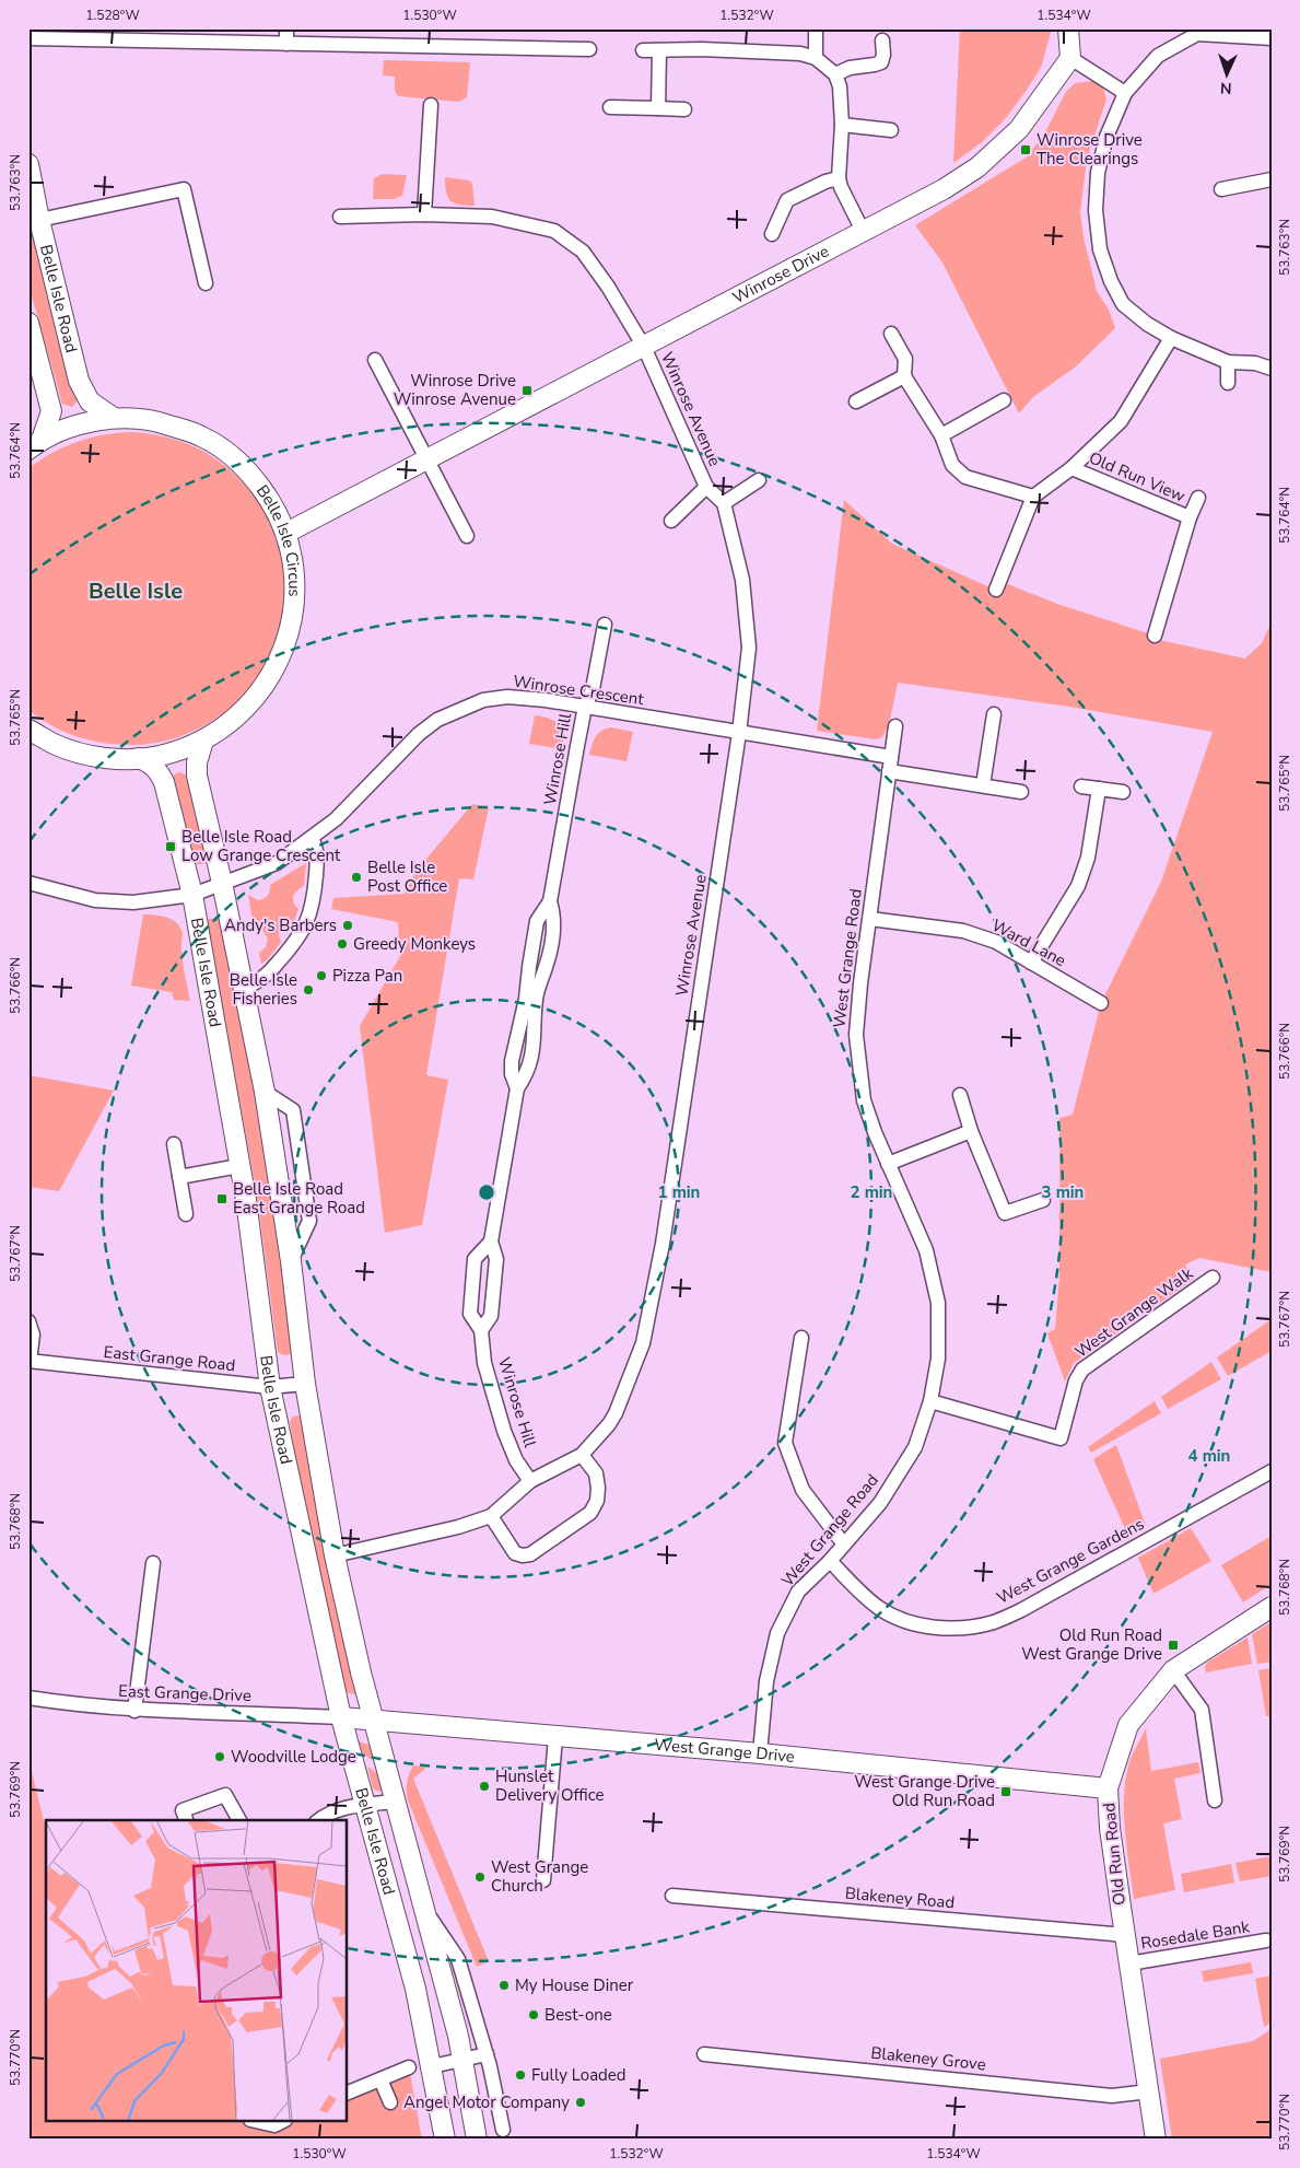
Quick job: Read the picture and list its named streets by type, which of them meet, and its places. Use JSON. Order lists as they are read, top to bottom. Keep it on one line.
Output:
{"streets":{"street":["Winrose Drive","Belle Isle Road","Winrose Avenue","Old Run View","Belle Isle Circus","Winrose Crescent","Winrose Hill","Ward Lane","West Grange Road","West Grange Walk","East Grange Road","West Grange Gardens","East Grange Drive","West Grange Drive","Old Run Road","Blakeney Road","Rosedale Bank","Blakeney Grove"]},"crossings":[["Winrose Drive","Winrose Avenue"],["Winrose Drive","Belle Isle Circus"],["Belle Isle Road","Winrose Avenue"],["Belle Isle Road","Belle Isle Circus"],["Belle Isle Road","Winrose Crescent"],["Belle Isle Road","East Grange Road"],["Belle Isle Road","East Grange Drive"],["Belle Isle Road","West Grange Drive"],["Winrose Avenue","Winrose Crescent"],["Winrose Avenue","Winrose Hill"],["Winrose Crescent","Winrose Hill"],["Winrose Crescent","West Grange Road"],["Ward Lane","West Grange Road"],["West Grange Road","West Grange Walk"],["West Grange Road","West Grange Gardens"],["West Grange Road","West Grange Drive"],["East Grange Drive","West Grange Drive"],["West Grange Drive","Old Run Road"],["Old Run Road","Blakeney Road"],["Old Run Road","Rosedale Bank"],["Old Run Road","Blakeney Grove"]],"districts":["Belle Isle"],"places":{"transit":["Winrose Drive The Clearings","Winrose Drive Winrose Avenue","Belle Isle Road Low Grange Crescent","Belle Isle Road East Grange Road","Old Run Road West Grange Drive","West Grange Drive Old Run Road"],"other":["Belle Isle Post Office","Andy's Barbers","Greedy Monkeys","Pizza Pan","Belle Isle Fisheries","Woodville Lodge","Hunslet Delivery Office","West Grange Church","My House Diner","Best-one","Fully Loaded","Angel Motor Company"]},"north":"bottom","coordinates":["1.528°W","1.530°W","1.532°W","1.534°W","53.763°N","53.764°N","53.765°N","53.766°N","53.767°N","53.768°N","53.769°N","53.770°N"],"rings":["1 min","2 min","3 min","4 min"]}
